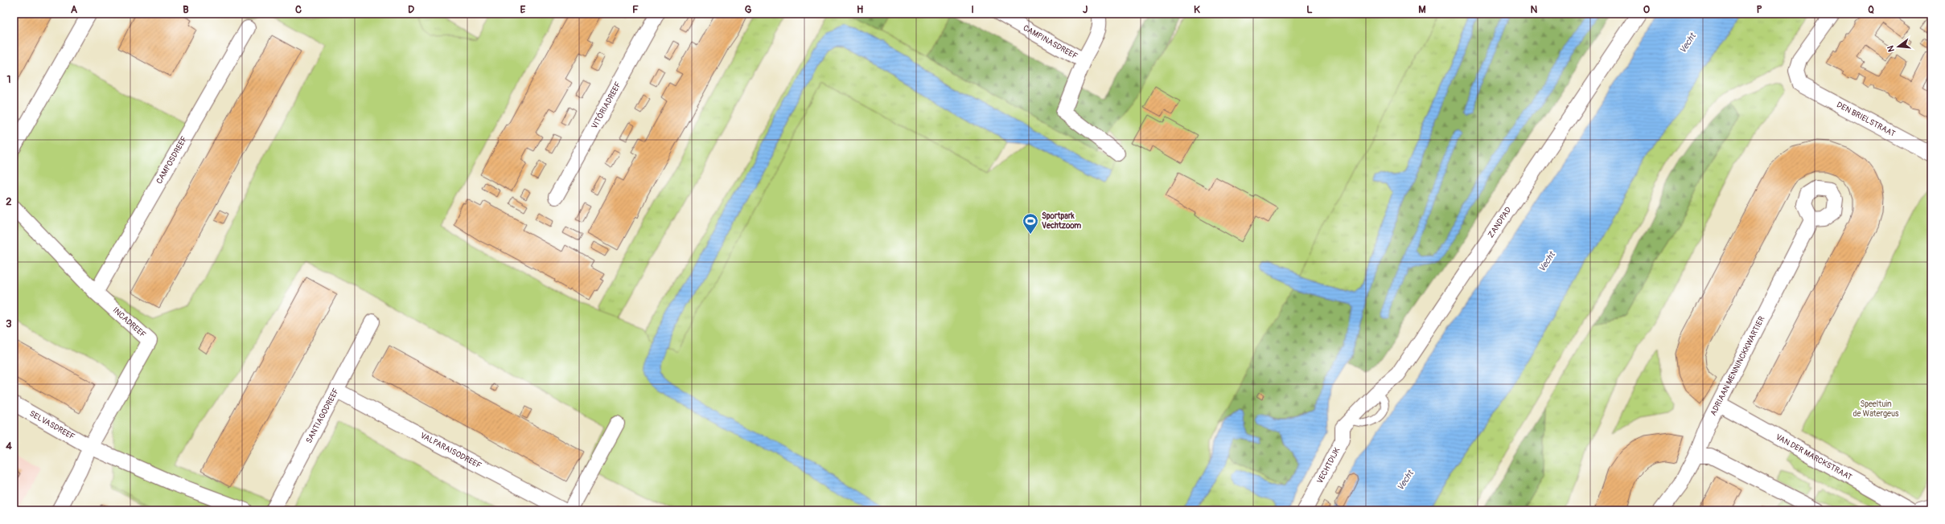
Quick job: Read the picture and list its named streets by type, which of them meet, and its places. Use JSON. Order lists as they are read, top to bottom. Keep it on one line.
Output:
{"streets":{"street":["CAMPINASDREEF","VITÓRIADREEF","DEN BRIELSTRAAT","CAMPOSDREEF","ZANDPAD","INCADREEF","ADRIAAN MENNINCKKWARTIER","SANTIAGODREEF","SELVASDREEF","VALPARAISODREEF","VAN DER MARCKSTRAAT","VECHTDIJK"]},"crossings":[["CAMPOSDREEF","INCADREEF"],["ZANDPAD","VECHTDIJK"],["INCADREEF","SELVASDREEF"],["ADRIAAN MENNINCKKWARTIER","VAN DER MARCKSTRAAT"],["SANTIAGODREEF","VALPARAISODREEF"]],"water":["Vecht"],"parks":["Speeltuin de Watergeus"],"places":{"sports":["Sportpark Vechtzoom"]},"north":"left","grid":{"columns":["A","B","C","D","E","F","G","H","I","J","K","L","M","N","O","P","Q"],"rows":["1","2","3","4"]}}
